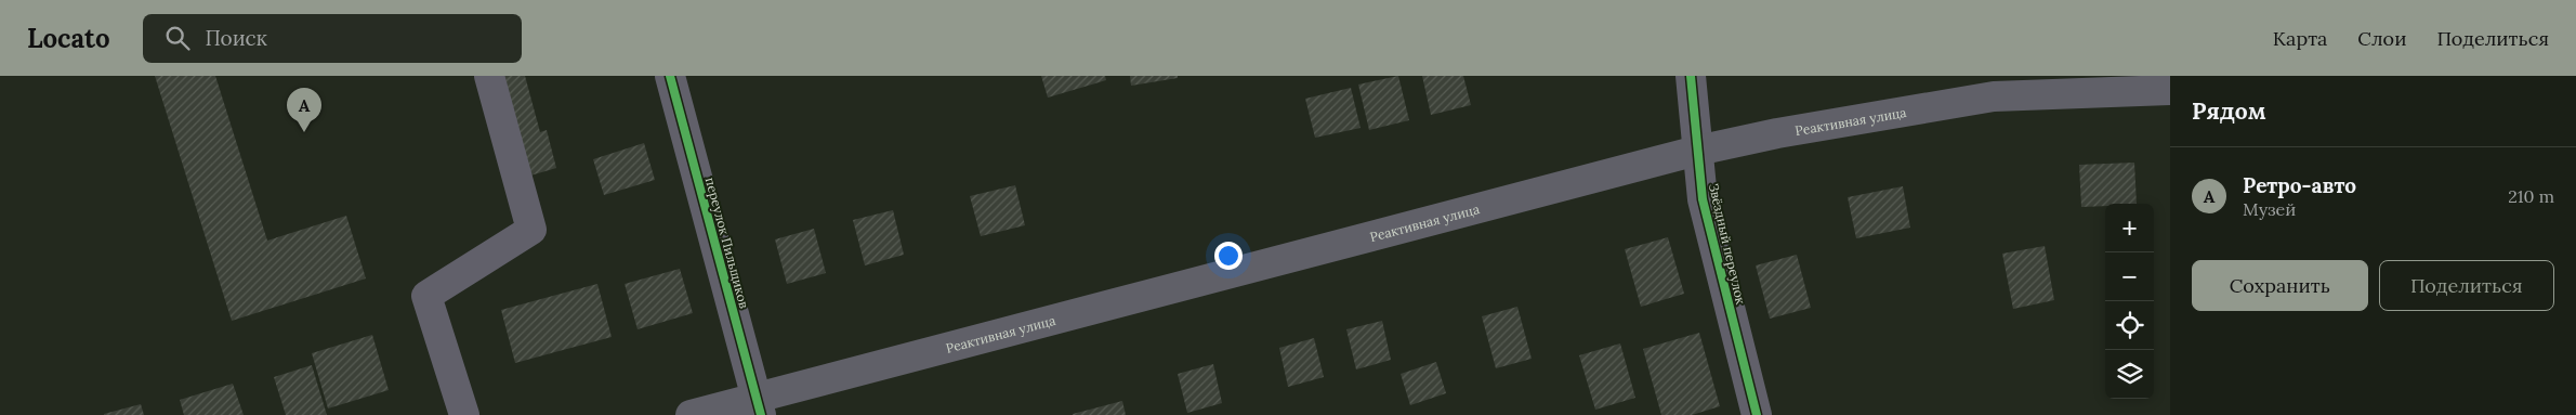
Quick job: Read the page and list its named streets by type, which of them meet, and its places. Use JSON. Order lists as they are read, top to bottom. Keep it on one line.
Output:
{"streets":{"main road":["Реактивная улица"],"street":["переулок Пильщиков","Звёздный переулок"]},"crossings":[["Реактивная улица","переулок Пильщиков"],["Реактивная улица","Звёздный переулок"]],"page":{"header":"Locato","search":"Поиск","nav":["Карта","Слои","Поделиться"],"heading":"Рядом","pins":"A","list":[{"mark":"A","name":"Ретро-авто","note":"Музей","value":"210 m"}],"map_buttons":["+","−"],"buttons":["Сохранить","Поделиться"]}}
